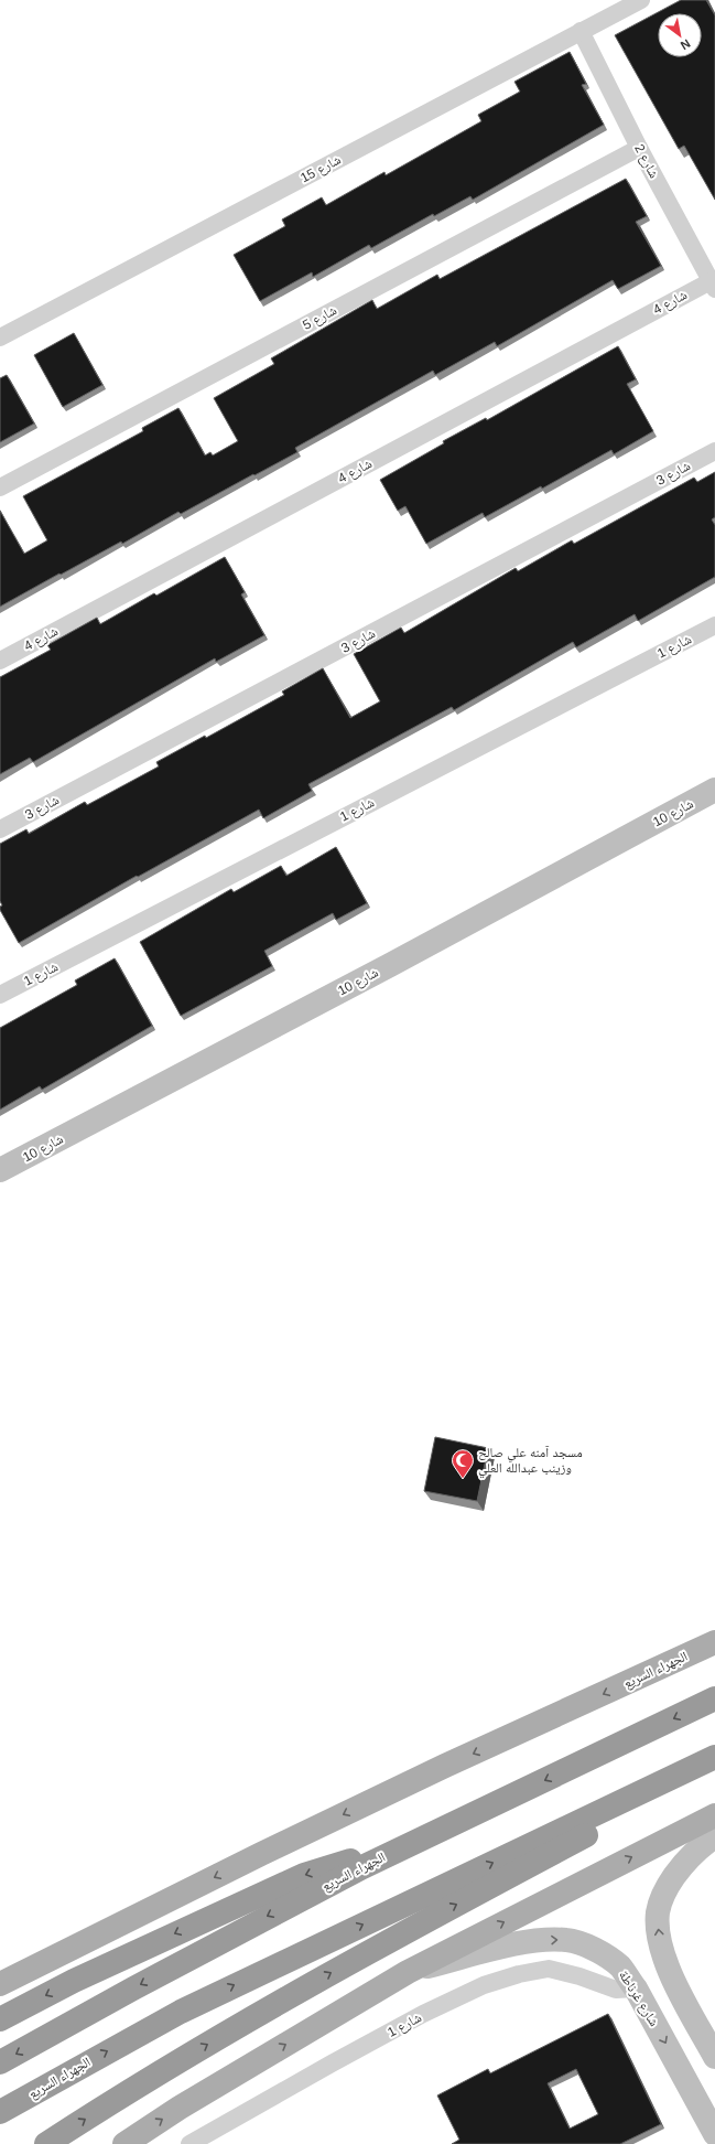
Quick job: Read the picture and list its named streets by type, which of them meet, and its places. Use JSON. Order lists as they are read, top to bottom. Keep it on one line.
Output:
{"streets":{"highway":["الجهراء السريع"],"street":["شارع 2","شارع 15","شارع 4","شارع 5","شارع 3","شارع 1","شارع 10","شارع غرناطة"]},"crossings":[["شارع 2","شارع 15"],["شارع 2","شارع 4"],["شارع 2","شارع 5"],["شارع 1","شارع غرناطة"]],"one_way":["شارع غرناطة"],"places":{"mosque":["مسجد آمنه علي صالح وزينب عبدالله العلي"]},"north":"bottom right"}
